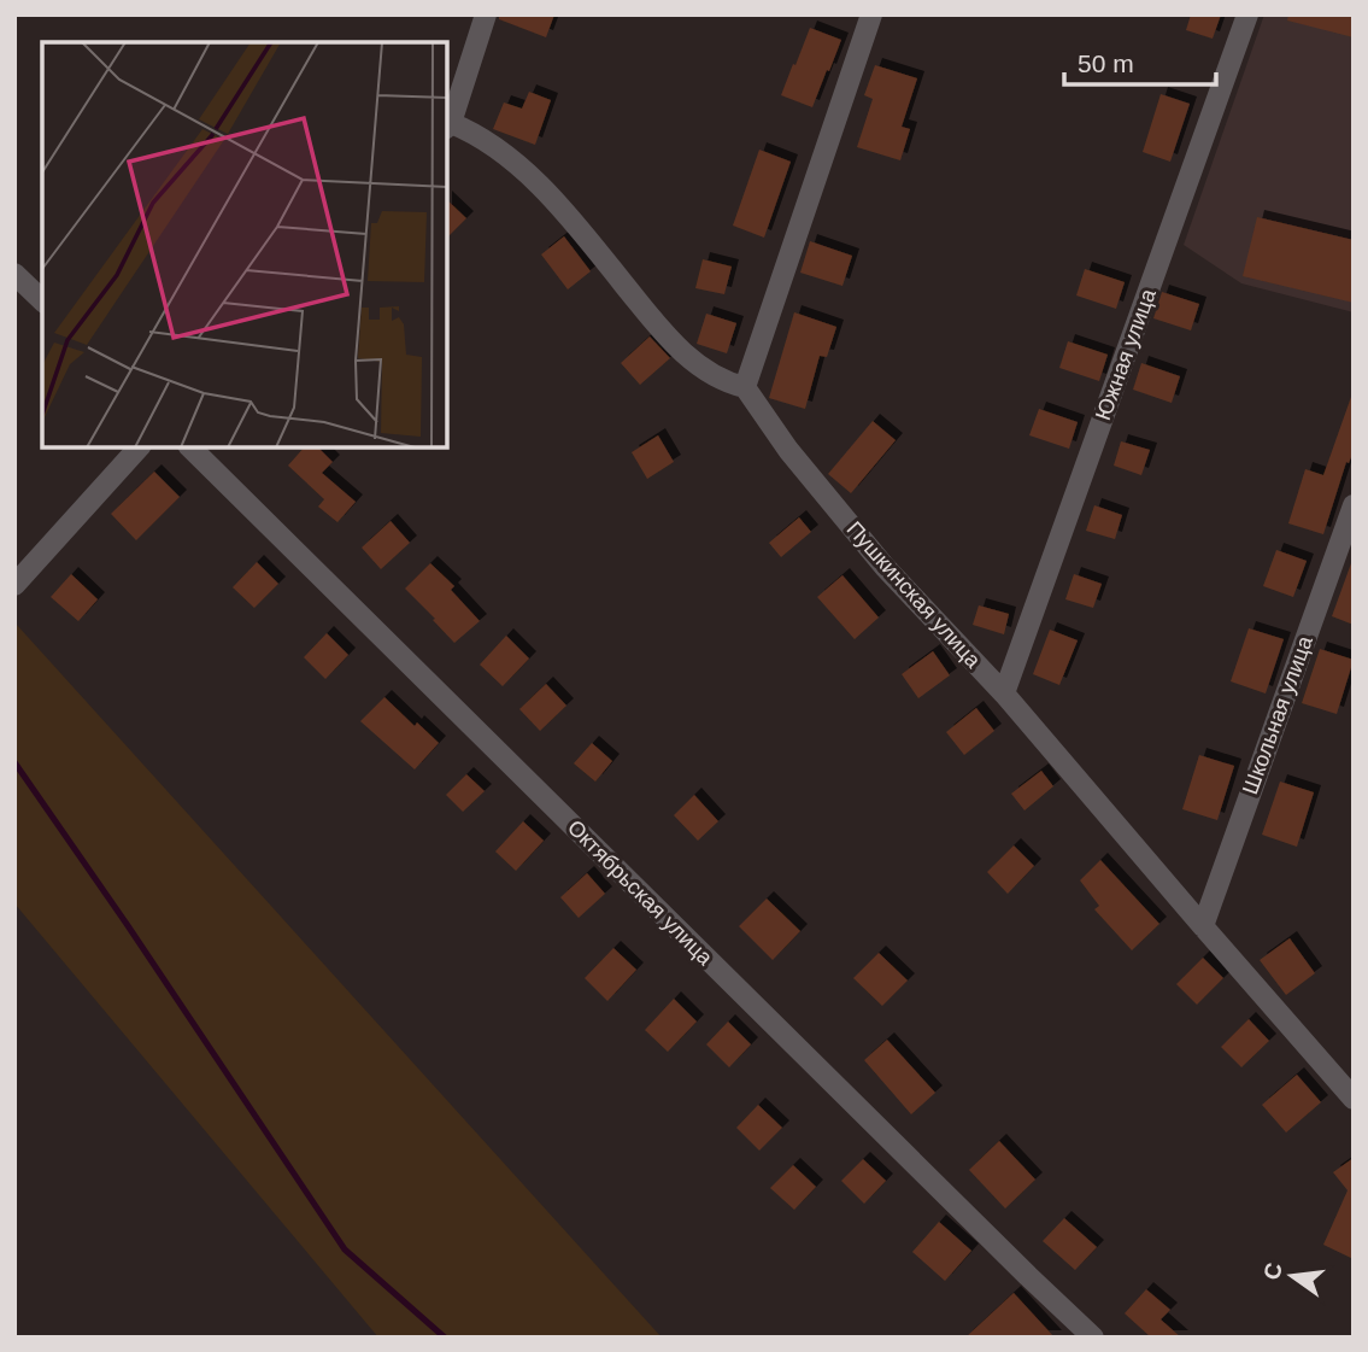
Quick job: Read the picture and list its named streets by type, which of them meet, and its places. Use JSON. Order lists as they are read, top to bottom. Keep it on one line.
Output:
{"streets":{"street":["Южная улица","Пушкинская улица","Школьная улица","Октябрьская улица"]},"crossings":[["Южная улица","Пушкинская улица"],["Пушкинская улица","Школьная улица"]],"scale_bar":"50 m","north":"left"}
